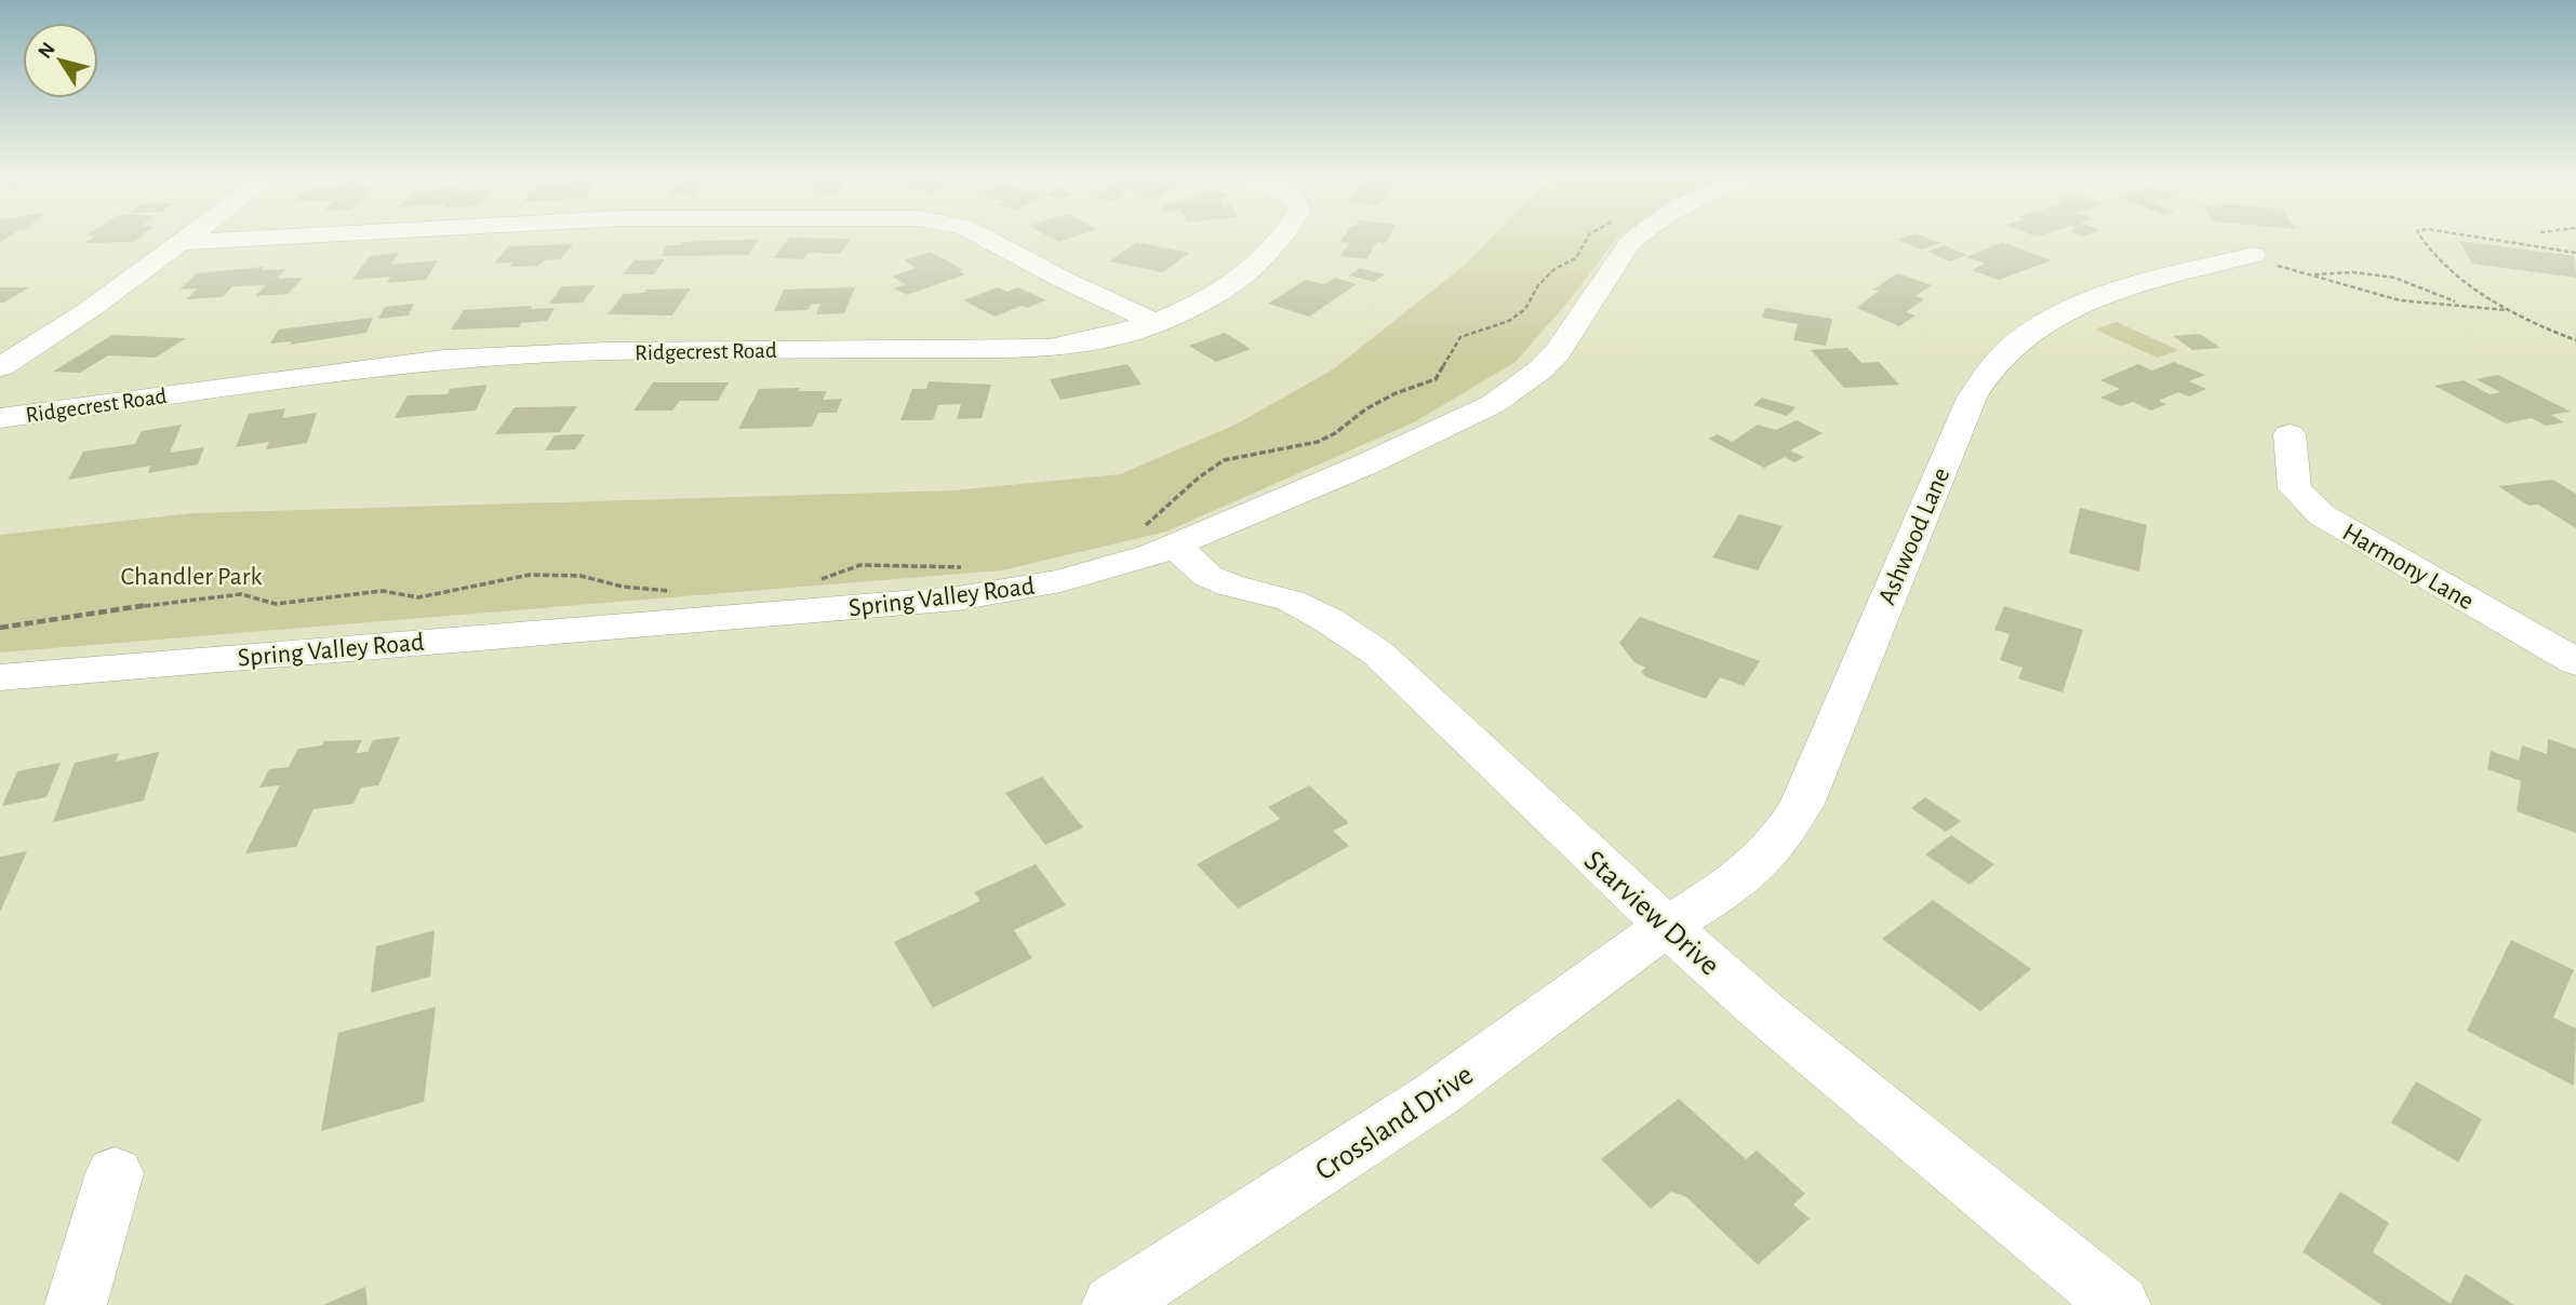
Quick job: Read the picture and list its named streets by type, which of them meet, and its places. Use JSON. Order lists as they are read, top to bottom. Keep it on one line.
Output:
{"streets":{"street":["Ridgecrest Road","Ashwood Lane","Harmony Lane","Spring Valley Road","Starview Drive","Crossland Drive"]},"crossings":[["Ashwood Lane","Starview Drive"],["Ashwood Lane","Crossland Drive"],["Spring Valley Road","Starview Drive"],["Starview Drive","Crossland Drive"]],"parks":["Chandler Park"],"north":"top left"}
